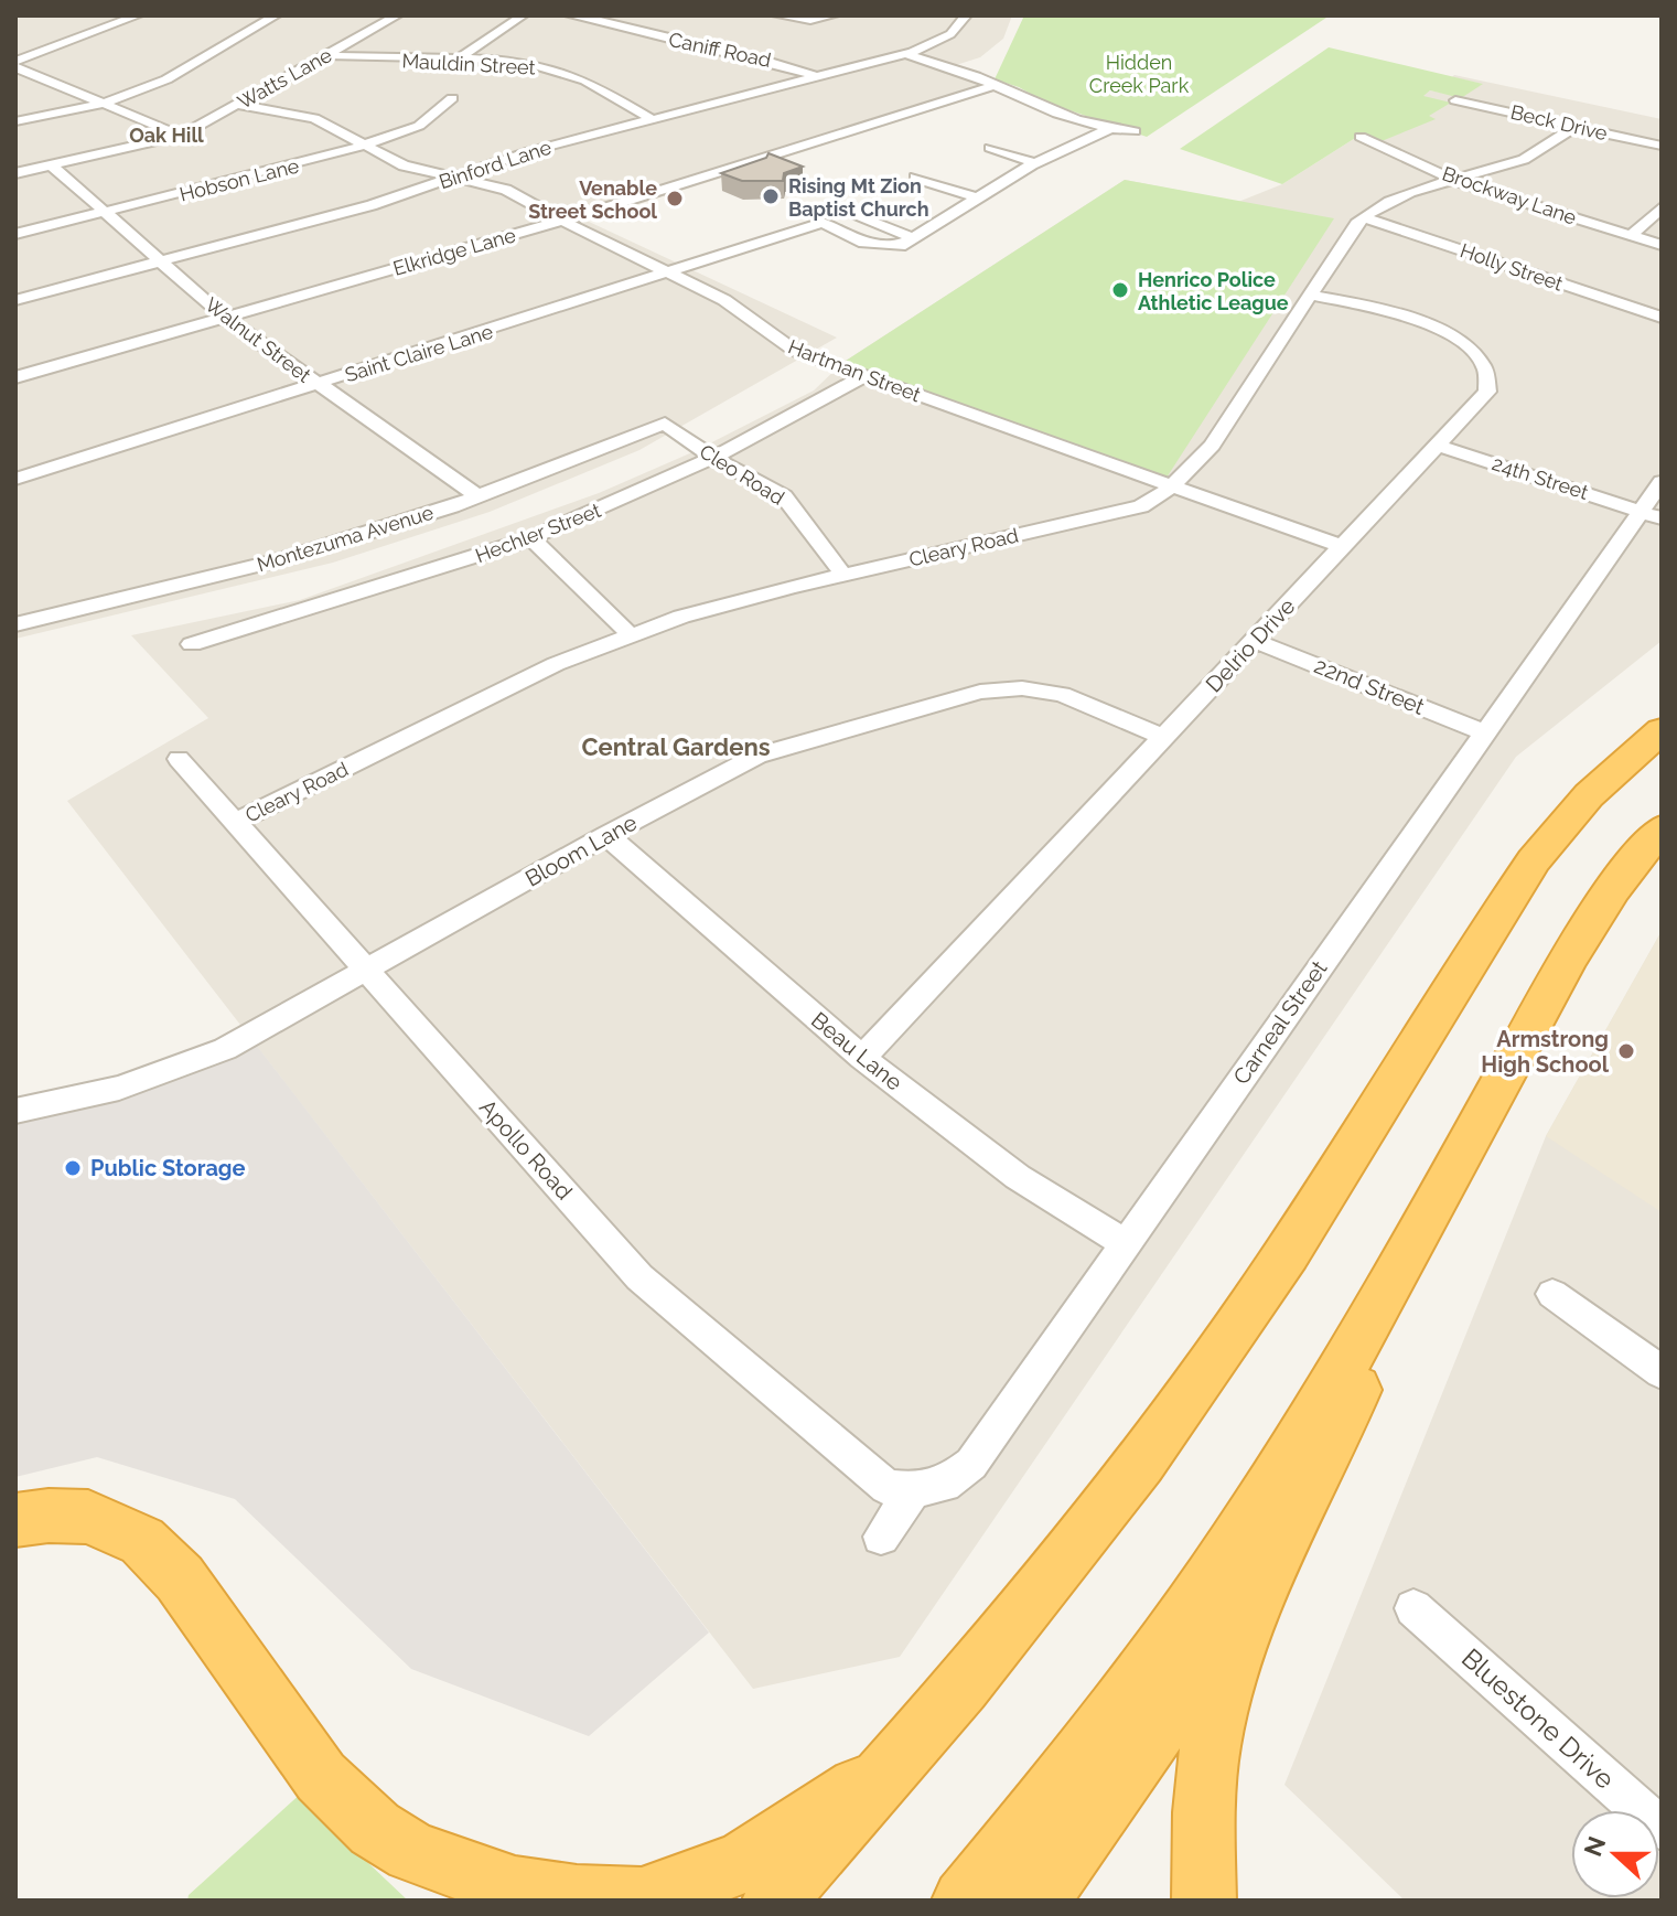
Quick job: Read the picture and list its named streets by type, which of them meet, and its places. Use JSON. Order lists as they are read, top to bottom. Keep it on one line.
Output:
{"streets":{"street":["Caniff Road","Mauldin Street","Watts Lane","Beck Drive","Binford Lane","Hobson Lane","Brockway Lane","Elkridge Lane","Holly Street","Walnut Street","Saint Claire Lane","Hartman Street","Cleo Road","24th Street","Hechler Street","Montezuma Avenue","Cleary Road","Delrio Drive","22nd Street","Bloom Lane","Carneal Street","Beau Lane","Apollo Road","Bluestone Drive"]},"crossings":[["Caniff Road","Binford Lane"],["Mauldin Street","Watts Lane"],["Mauldin Street","Binford Lane"],["Watts Lane","Walnut Street"],["Watts Lane","Hartman Street"],["Beck Drive","Cleary Road"],["Binford Lane","Walnut Street"],["Binford Lane","Hartman Street"],["Hobson Lane","Walnut Street"],["Hobson Lane","Hartman Street"],["Brockway Lane","Cleary Road"],["Elkridge Lane","Walnut Street"],["Elkridge Lane","Hartman Street"],["Holly Street","Cleary Road"],["Walnut Street","Saint Claire Lane"],["Walnut Street","Montezuma Avenue"],["Saint Claire Lane","Hartman Street"],["Hartman Street","Hechler Street"],["Hartman Street","Cleary Road"],["Hartman Street","Delrio Drive"],["Cleo Road","Hechler Street"],["Cleo Road","Montezuma Avenue"],["Cleo Road","Cleary Road"],["24th Street","Delrio Drive"],["24th Street","Carneal Street"],["Cleary Road","Delrio Drive"],["Cleary Road","Apollo Road"],["Delrio Drive","22nd Street"],["Delrio Drive","Bloom Lane"],["Delrio Drive","Beau Lane"],["22nd Street","Carneal Street"],["Bloom Lane","Beau Lane"],["Bloom Lane","Apollo Road"],["Carneal Street","Beau Lane"],["Carneal Street","Apollo Road"]],"districts":["Oak Hill","Central Gardens"],"parks":["Hidden Creek Park"],"places":["Rising Mt Zion Baptist Church","Venable Street School","Henrico Police Athletic League","Armstrong High School","Public Storage"],"north":"left"}
